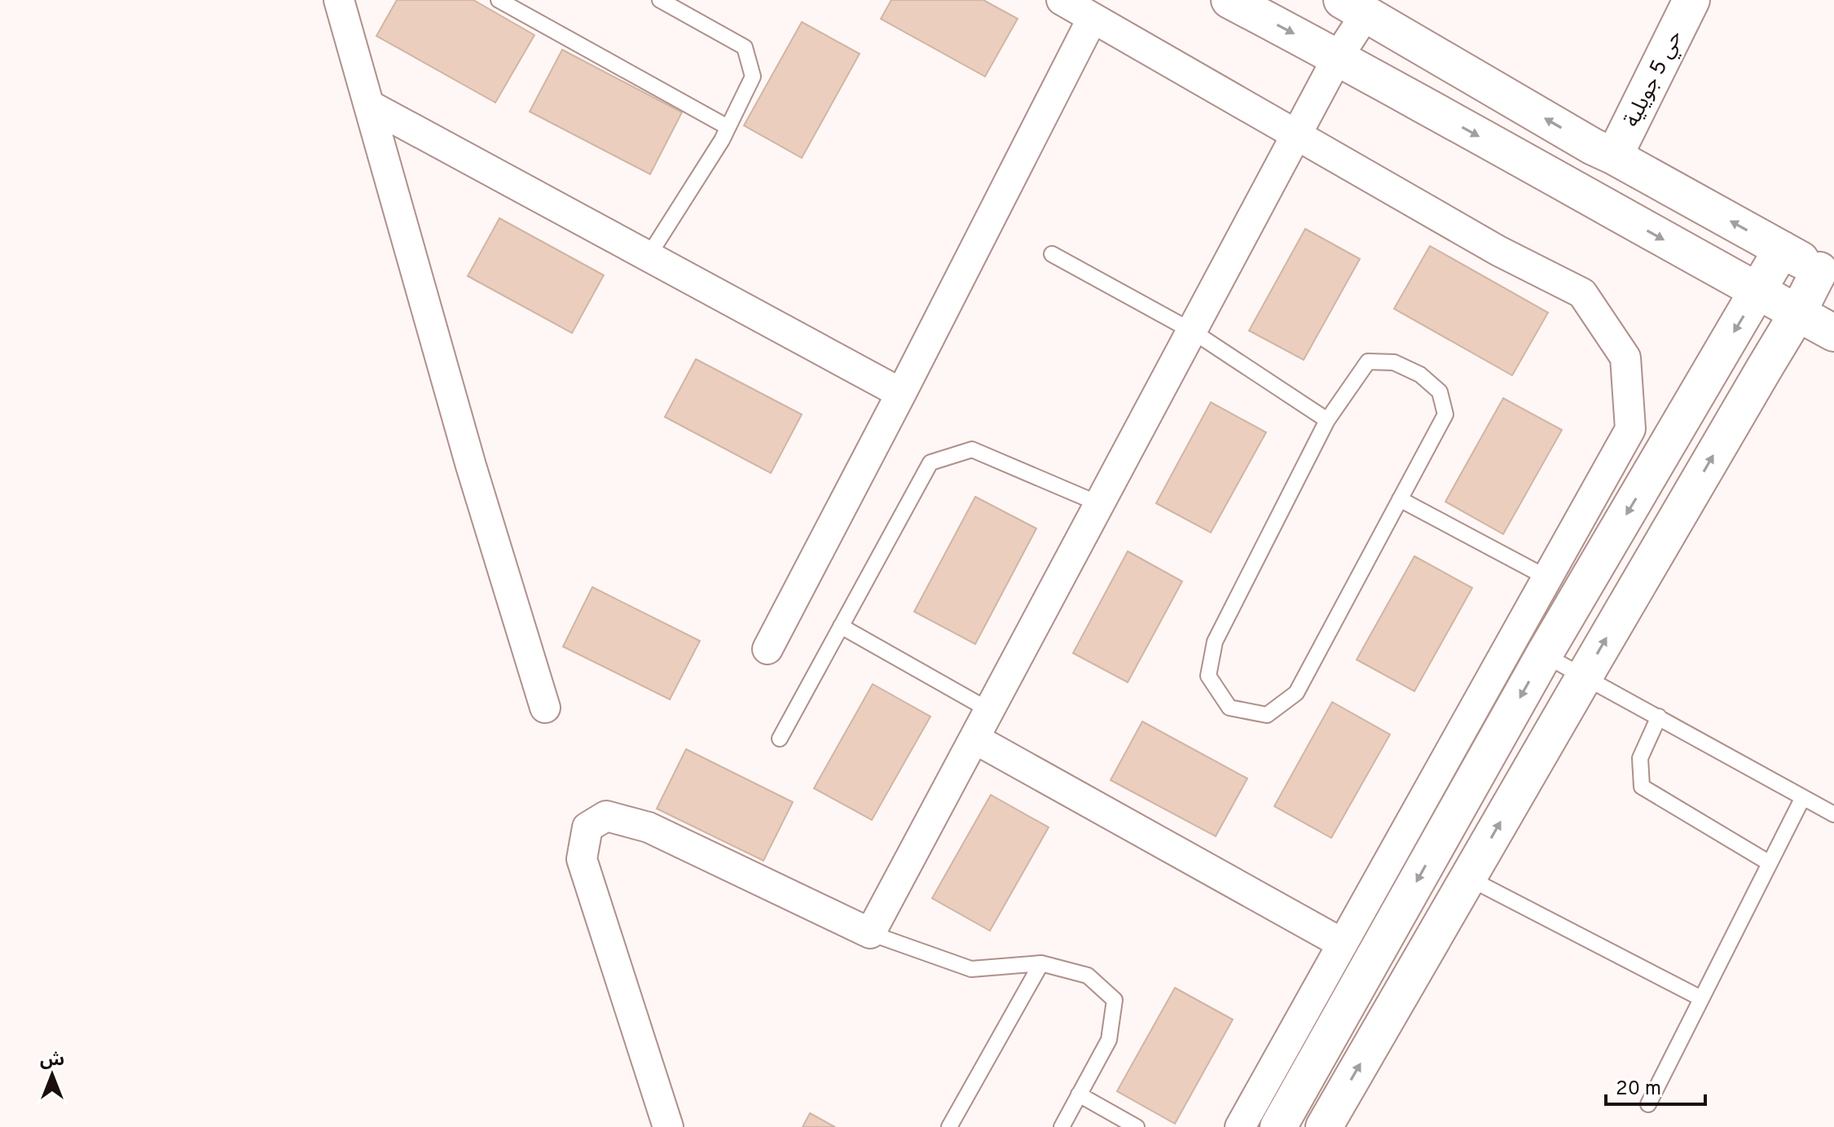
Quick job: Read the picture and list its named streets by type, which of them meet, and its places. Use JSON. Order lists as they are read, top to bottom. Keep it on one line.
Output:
{"streets":{"street":["حي 5 جويلية"]},"scale_bar":"20 m","north":"top"}
